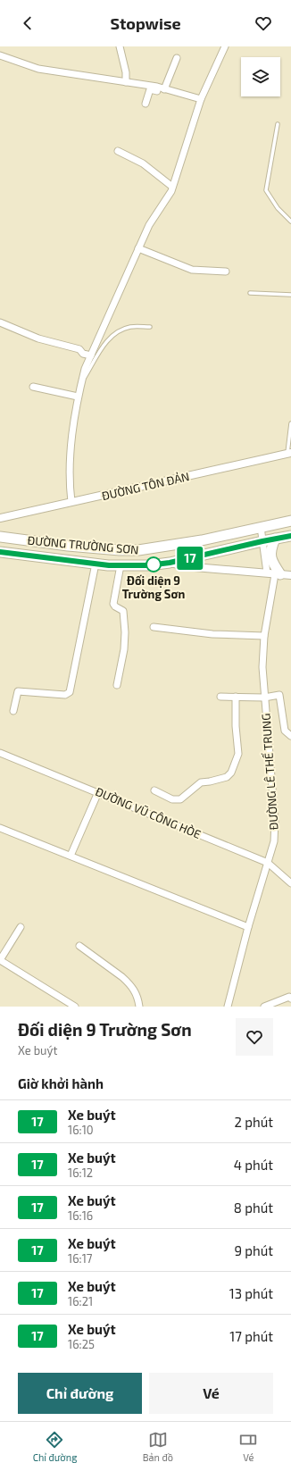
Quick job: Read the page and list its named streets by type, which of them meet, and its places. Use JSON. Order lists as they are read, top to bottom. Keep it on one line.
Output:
{"streets":{"main road":["ĐƯỜNG TRƯỜNG SƠN"],"street":["ĐƯỜNG TÔN ĐẢN","ĐƯỜNG LÊ THẾ TRUNG","ĐƯỜNG VŨ CÔNG HÒE"]},"crossings":[["ĐƯỜNG LÊ THẾ TRUNG","ĐƯỜNG VŨ CÔNG HÒE"]],"places":["Đối diện 9 Trường Sơn"],"lines":["bus line 17"],"page":{"header":"Stopwise","on_map":"17","heading":[["Đối diện 9 Trường Sơn","Xe buýt"],"Giờ khởi hành"],"list":[{"mark":"17","name":"Xe buýt","note":"16:10","value":"2 phút"},{"mark":"17","name":"Xe buýt","note":"16:12","value":"4 phút"},{"mark":"17","name":"Xe buýt","note":"16:16","value":"8 phút"},{"mark":"17","name":"Xe buýt","note":"16:17","value":"9 phút"},{"mark":"17","name":"Xe buýt","note":"16:21","value":"13 phút"},{"mark":"17","name":"Xe buýt","note":"16:25","value":"17 phút"}],"buttons":["Chỉ đường","Vé"],"tabs":["Chỉ đường","Bản đồ","Vé"]}}
